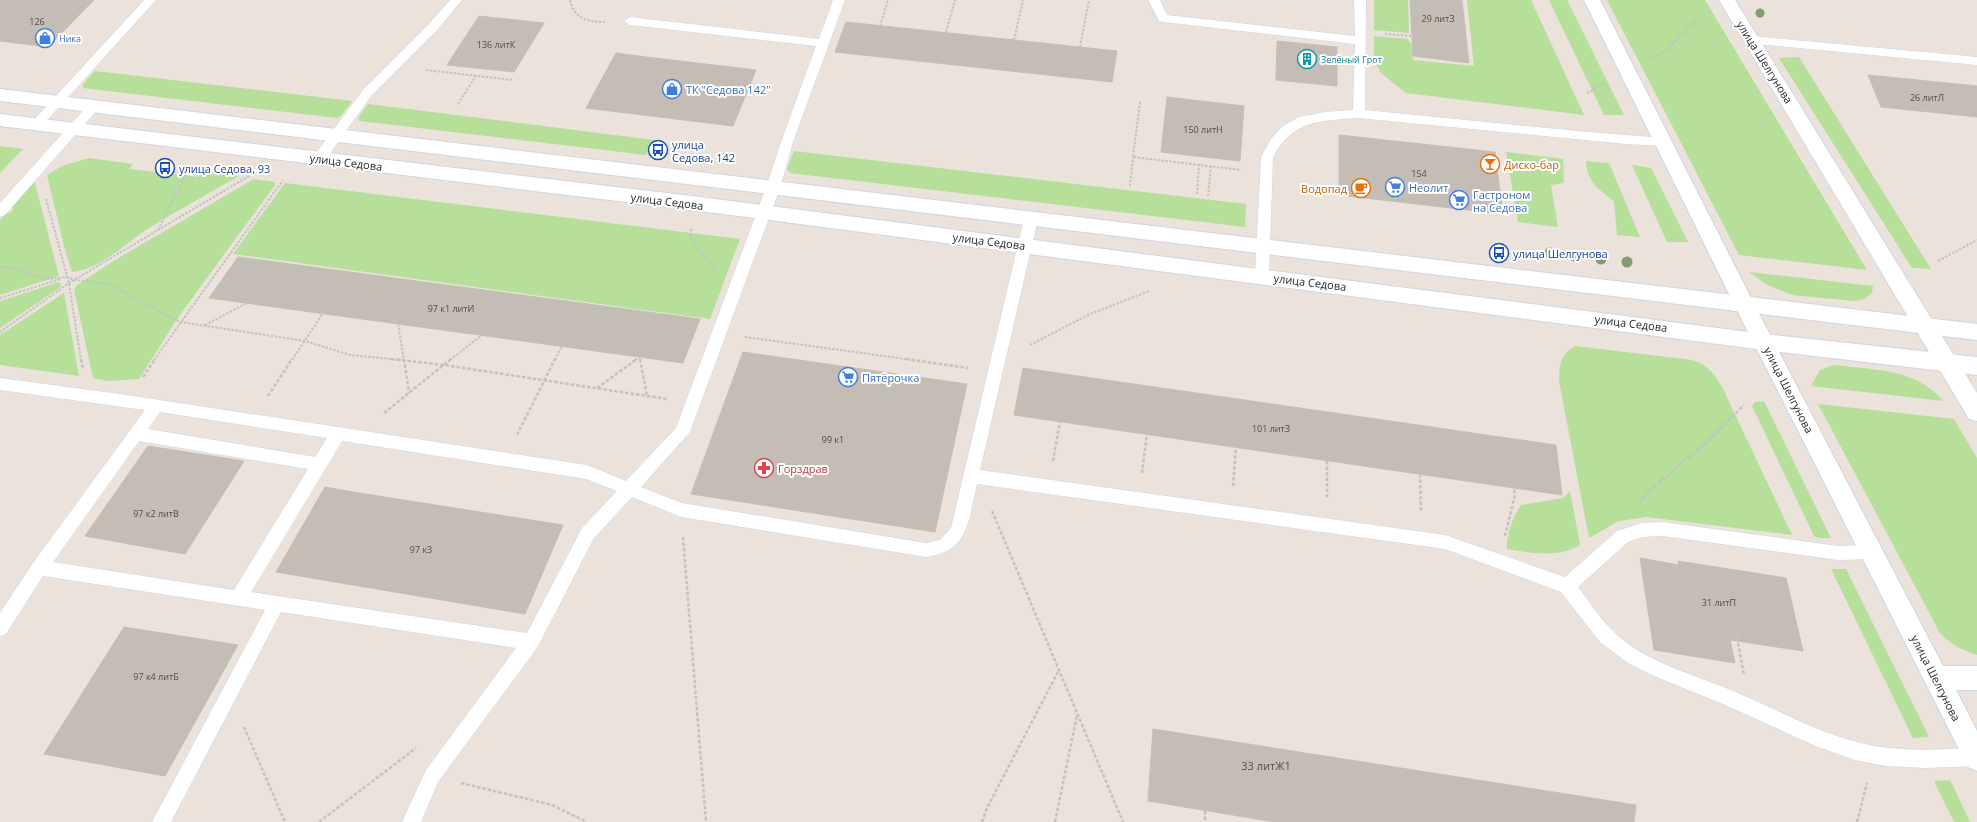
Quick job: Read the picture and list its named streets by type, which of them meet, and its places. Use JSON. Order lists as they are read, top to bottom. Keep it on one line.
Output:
{"streets":{"main road":["улица Шелгунова","улица Седова"]},"crossings":[["улица Шелгунова","улица Седова"]],"places":{"shop":["Ника","ТК \"Седова 142\""],"building":["Зелёный Грот"],"bus stop":["улица Седова, 142","улица Седова, 93","улица Шелгунова"],"bar":["Диско-бар"],"supermarket":["Неолит","Гастроном на Седова","Пятёрочка"],"cafe":["Водопад"],"pharmacy":["Горздрав"]},"house_numbers":["29 литЗ","126","136 литК","26 литЛ","150 литН","154","97 к1 литИ","101 литЗ","99 к1","97 к2 литВ","97 к3","31 литП","97 к4 литБ","33 литЖ1"]}
